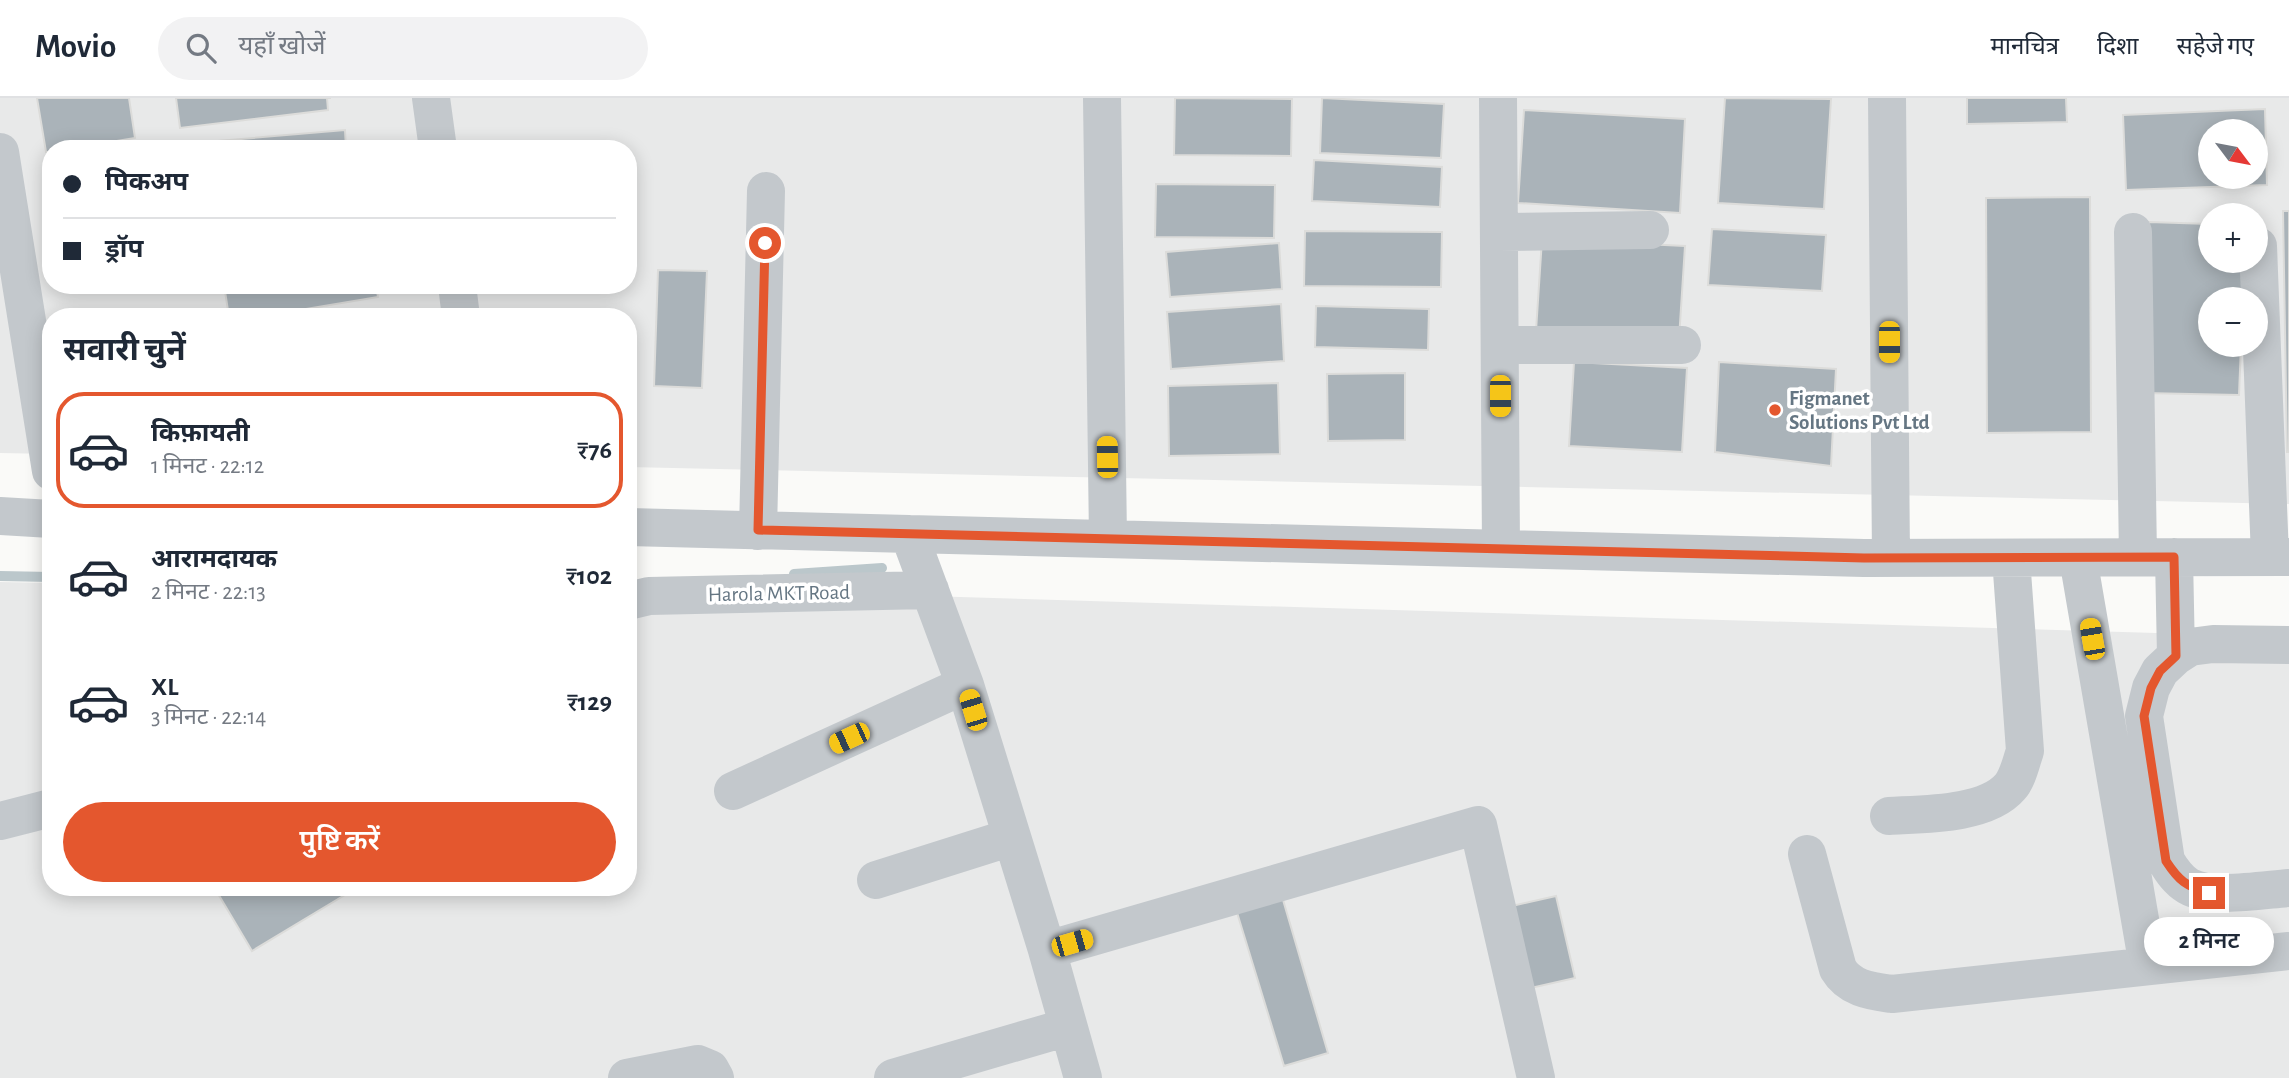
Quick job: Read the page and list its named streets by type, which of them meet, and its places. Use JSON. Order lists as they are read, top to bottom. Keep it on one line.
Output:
{"streets":{"street":["Harola MKT Road"]},"places":["Figmanet Solutions Pvt Ltd"],"north":"bottom right","page":{"header":"Movio","search":"यहाँ खोजें","nav":["मानचित्र","दिशा","सहेजे गए"],"map_buttons":["+","−"],"banner":["पिकअप","ड्रॉप"],"heading":"सवारी चुनें","list":[{"name":"किफ़ायती","note":"1 मिनट · 22:12","value":"₹76"},{"name":"आरामदायक","note":"2 मिनट · 22:13","value":"₹102"},{"name":"XL","note":"3 मिनट · 22:14","value":"₹129"}],"buttons":"पुष्टि करें","bubble":"2 मिनट"}}
